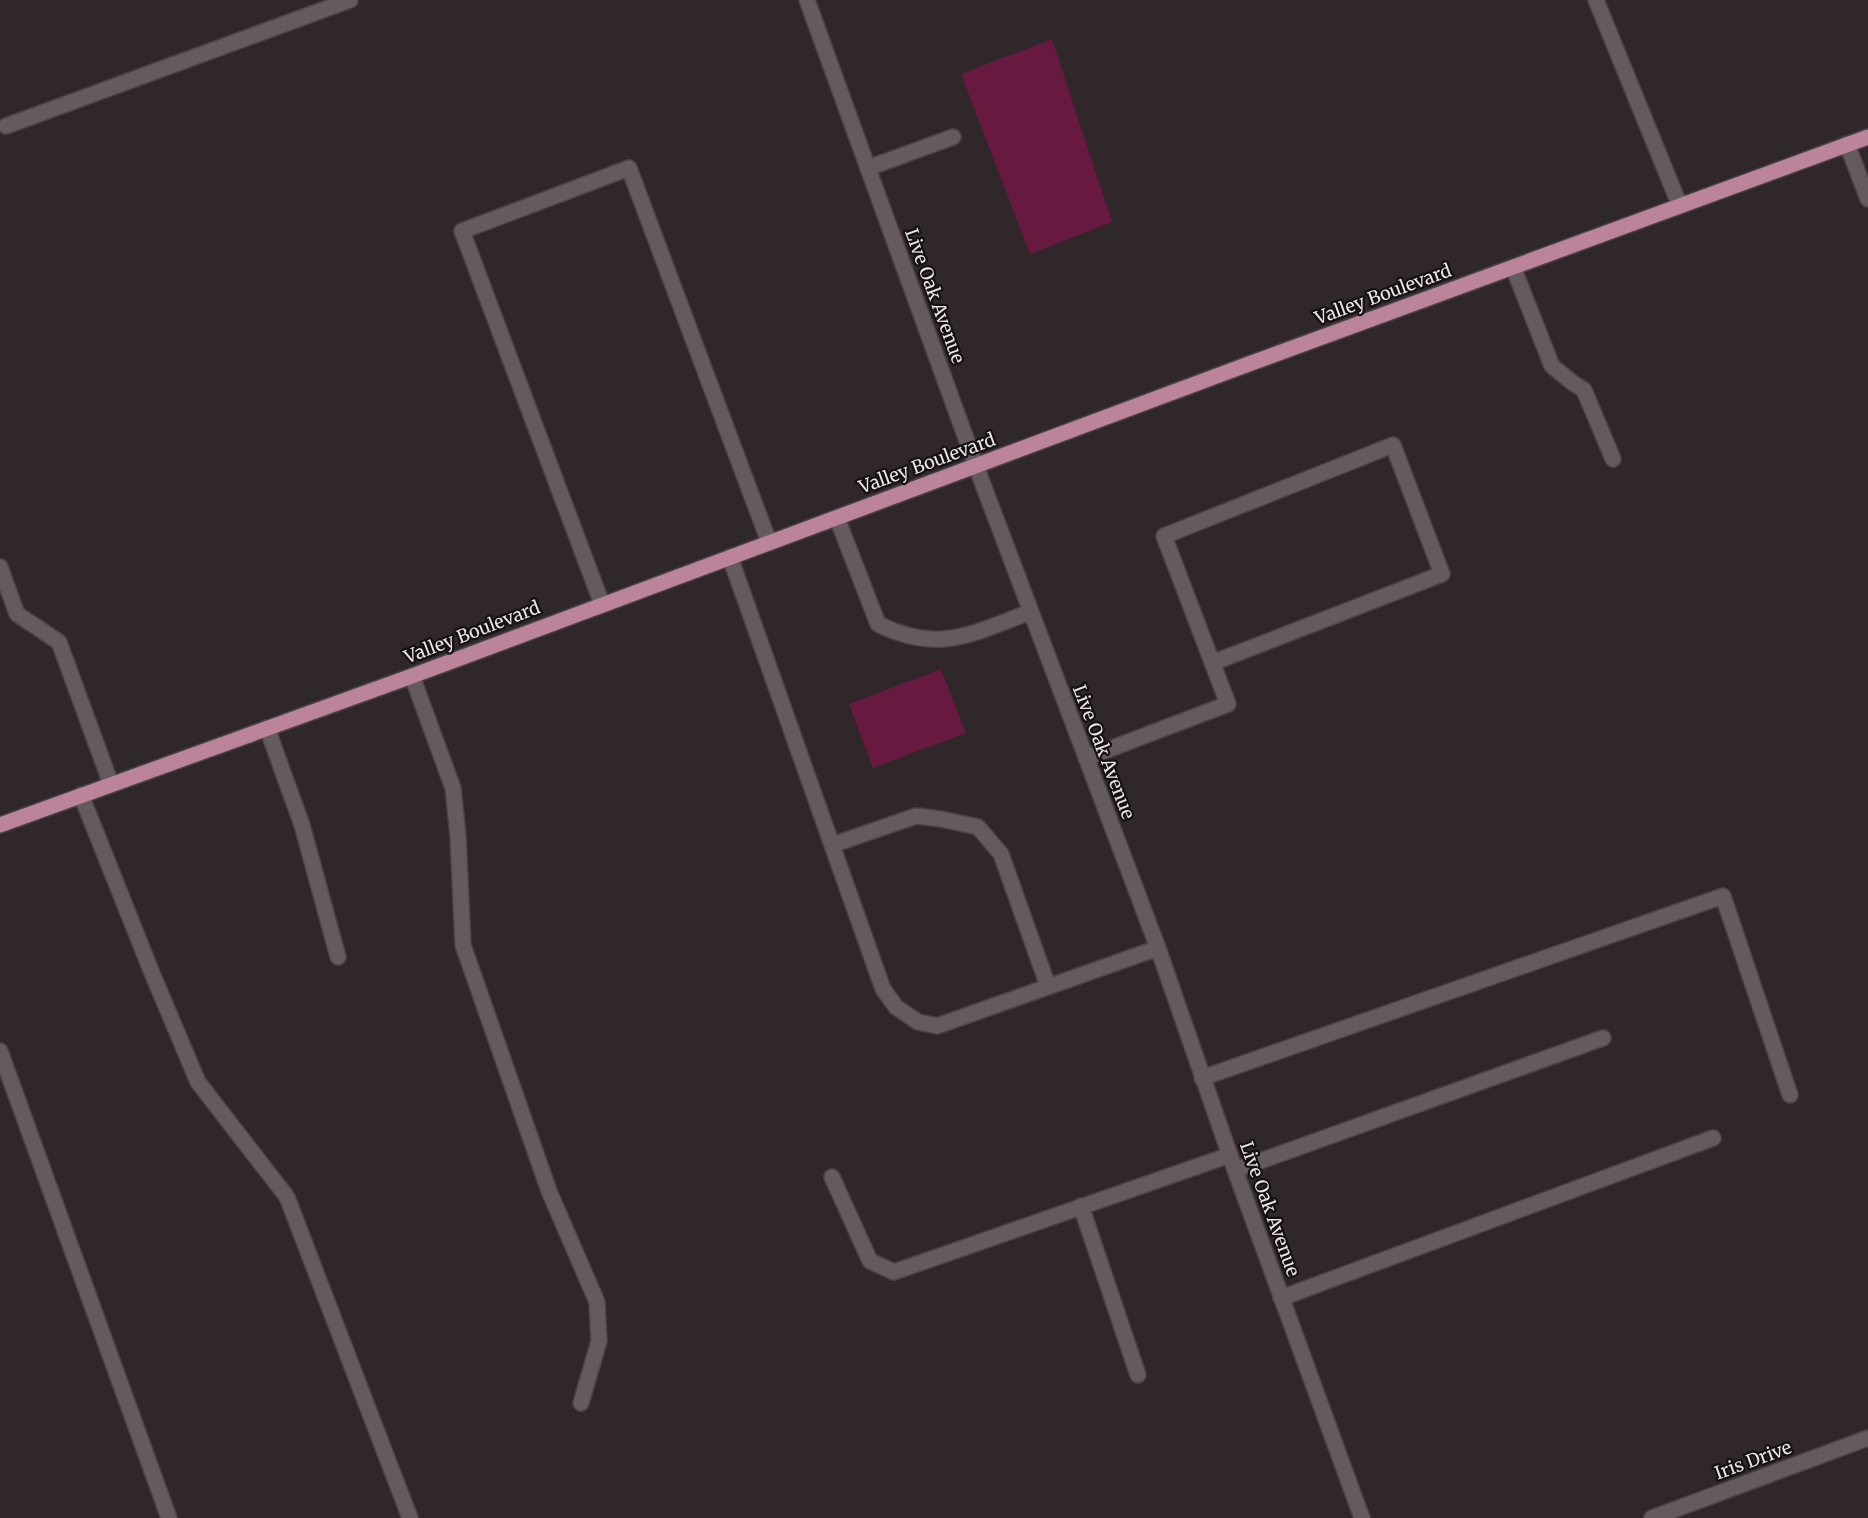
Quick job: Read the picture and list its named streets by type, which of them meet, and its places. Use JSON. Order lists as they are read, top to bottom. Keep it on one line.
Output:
{"streets":{"main road":["Valley Boulevard"],"street":["Live Oak Avenue","Iris Drive"]},"crossings":[["Valley Boulevard","Live Oak Avenue"]]}
